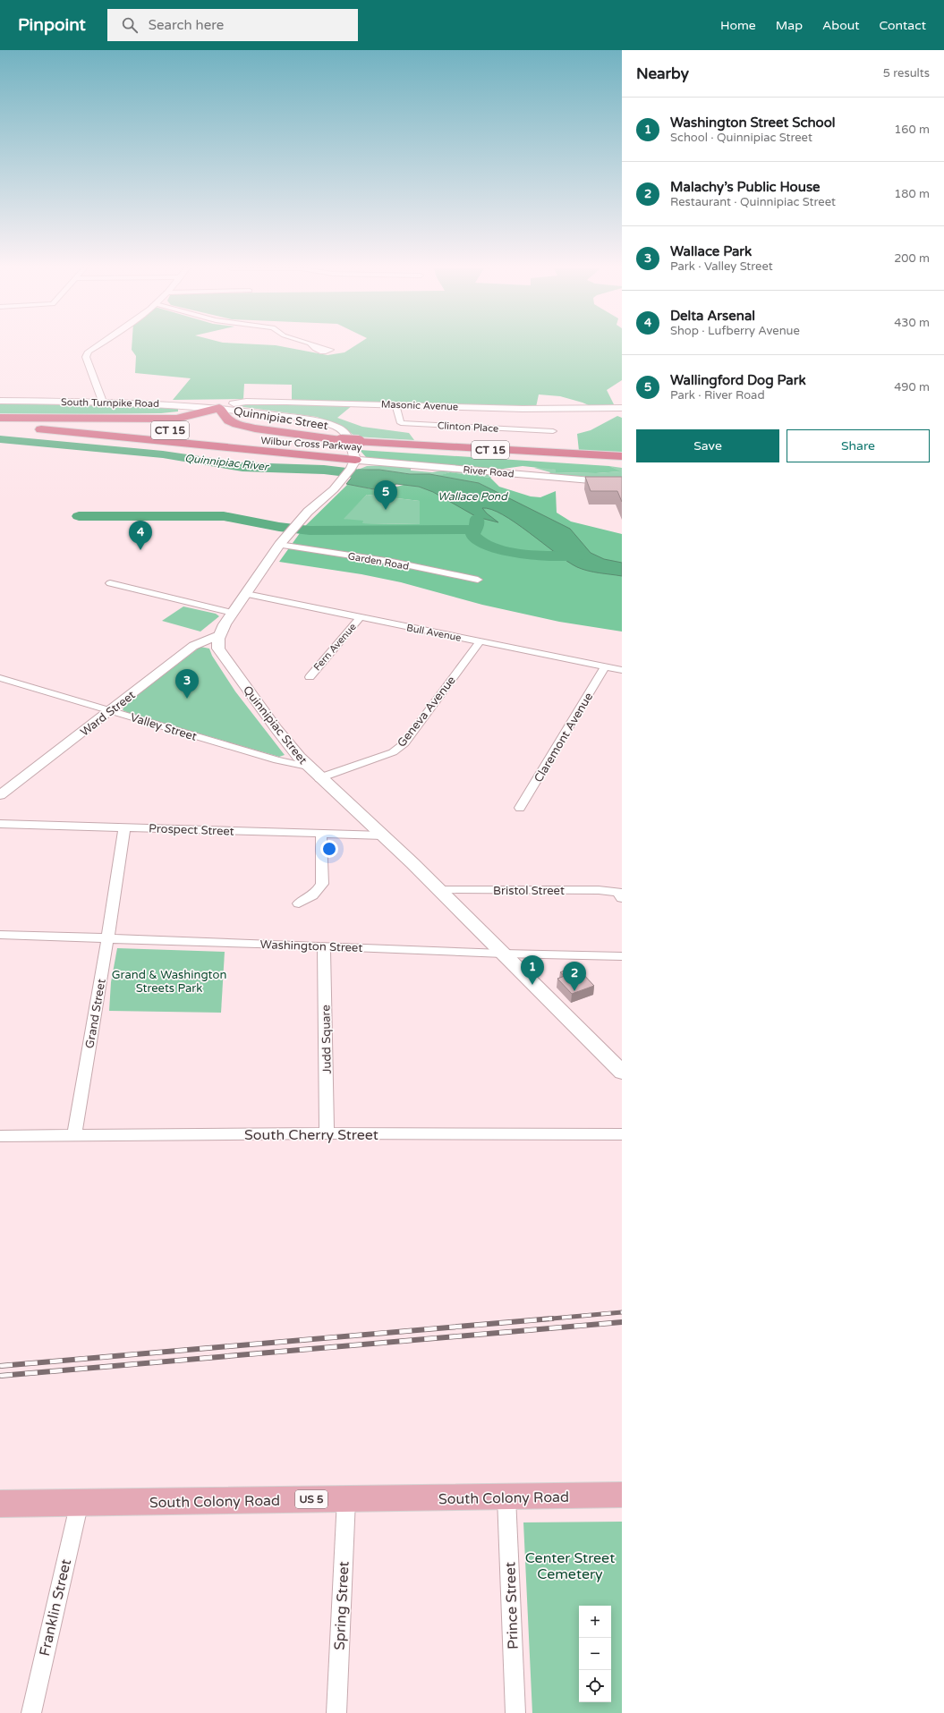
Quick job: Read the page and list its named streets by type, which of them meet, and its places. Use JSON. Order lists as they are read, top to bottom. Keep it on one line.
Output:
{"streets":{"highway":["CT 15","Wilbur Cross Parkway"],"main road":["South Turnpike Road","Masonic Avenue","Quinnipiac Street","River Road","South Colony Road","US 5"],"street":["Clinton Place","Garden Road","Bull Avenue","Fern Avenue","Geneva Avenue","Ward Street","Valley Street","Claremont Avenue","Prospect Street","Bristol Street","Washington Street","Grand Street","Judd Square","South Cherry Street","Spring Street","Prince Street","Franklin Street"]},"crossings":[["South Turnpike Road","Masonic Avenue"],["South Turnpike Road","Quinnipiac Street"],["Masonic Avenue","Quinnipiac Street"],["Masonic Avenue","Clinton Place"],["Quinnipiac Street","River Road"],["Quinnipiac Street","Geneva Avenue"],["Quinnipiac Street","Ward Street"],["Quinnipiac Street","Valley Street"],["Quinnipiac Street","Prospect Street"],["Quinnipiac Street","Bristol Street"],["Quinnipiac Street","Washington Street"],["CT 15","Wilbur Cross Parkway"],["Bull Avenue","Fern Avenue"],["Bull Avenue","Geneva Avenue"],["Bull Avenue","Claremont Avenue"],["Ward Street","Valley Street"],["Prospect Street","Grand Street"],["Washington Street","Grand Street"],["Washington Street","Judd Square"],["Grand Street","South Cherry Street"],["Judd Square","South Cherry Street"],["South Colony Road","Spring Street"],["South Colony Road","Prince Street"],["South Colony Road","Franklin Street"]],"water":["Quinnipiac River","Wallace Pond"],"parks":["Grand & Washington Streets Park","Center Street Cemetery"],"page":{"header":"Pinpoint","search":"Search here","nav":["Home","Map","About","Contact"],"heading":["Nearby","5 results"],"list":[{"mark":"1","name":"Washington Street School","note":"School · Quinnipiac Street","value":"160 m"},{"mark":"2","name":"Malachy’s Public House","note":"Restaurant · Quinnipiac Street","value":"180 m"},{"mark":"3","name":"Wallace Park","note":"Park · Valley Street","value":"200 m"},{"mark":"4","name":"Delta Arsenal","note":"Shop · Lufberry Avenue","value":"430 m"},{"mark":"5","name":"Wallingford Dog Park","note":"Park · River Road","value":"490 m"}],"buttons":["Save","Share"],"pins":["5","4","3","1","2"],"map_buttons":["+","−"]}}
